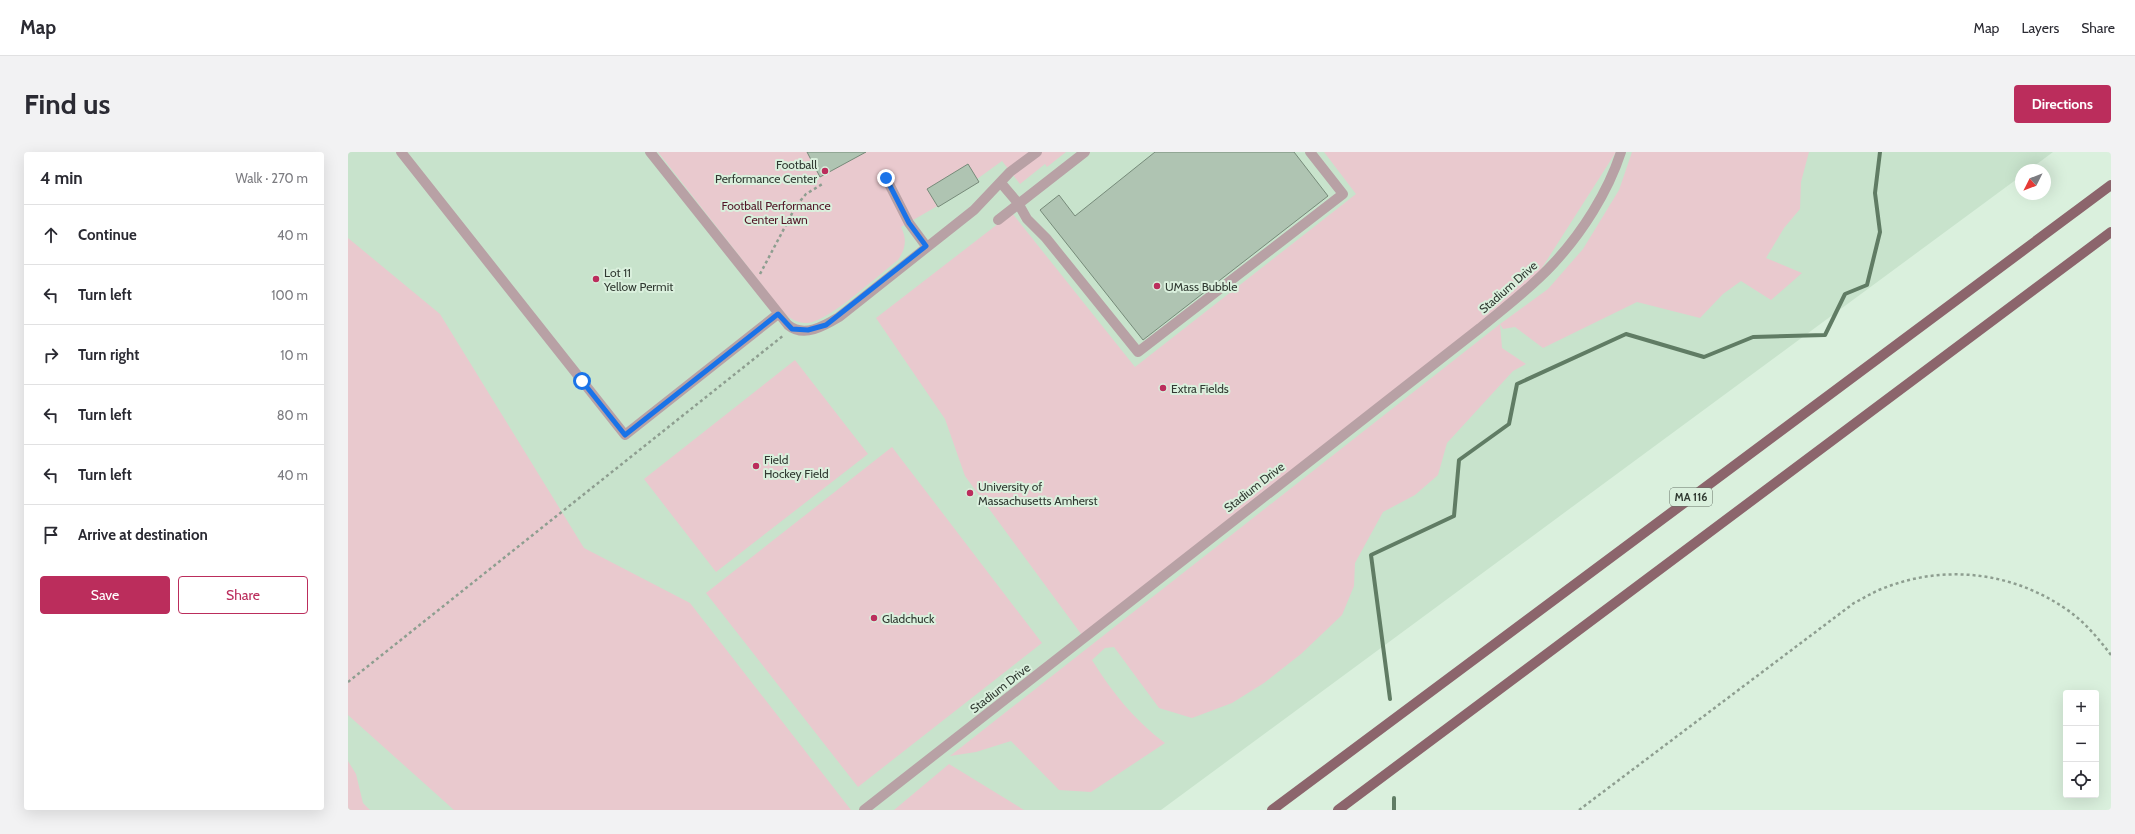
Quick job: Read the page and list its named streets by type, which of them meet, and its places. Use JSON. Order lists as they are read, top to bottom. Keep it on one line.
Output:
{"streets":{"main road":["MA 116"],"street":["Stadium Drive"]},"parks":["Football Performance Center Lawn"],"places":["Football Performance Center","Lot 11 Yellow Permit","UMass Bubble","Extra Fields","Field Hockey Field","University of Massachusetts Amherst","Gladchuck"],"north":"bottom left","page":{"header":"Map","nav":["Map","Layers","Share"],"buttons":["Directions",["Save","Share"]],"title":"Find us","heading":["4 min","Walk · 270 m"],"list":[["Continue","40 m"],["Turn left","100 m"],["Turn right","10 m"],["Turn left","80 m"],["Turn left","40 m"],"Arrive at destination"],"map_buttons":["+","−"]}}
